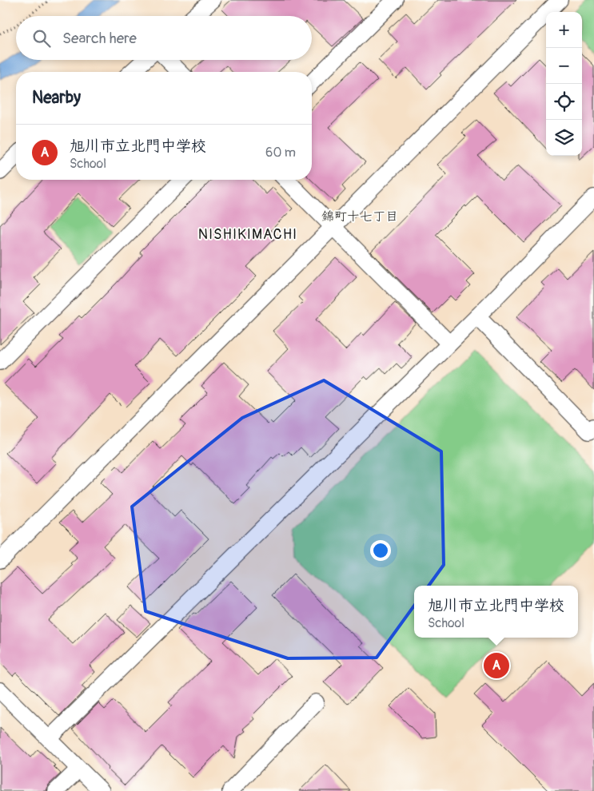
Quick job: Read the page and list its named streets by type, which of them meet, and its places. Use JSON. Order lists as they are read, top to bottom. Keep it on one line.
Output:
{"districts":["錦町十七丁目","NISHIKIMACHI"],"page":{"map_buttons":["+","−"],"search":"Search here","heading":"Nearby","list":[{"mark":"A","name":"旭川市立北門中学校","note":"School","value":"60 m"}],"popup":["旭川市立北門中学校","School"],"pins":"A"}}
